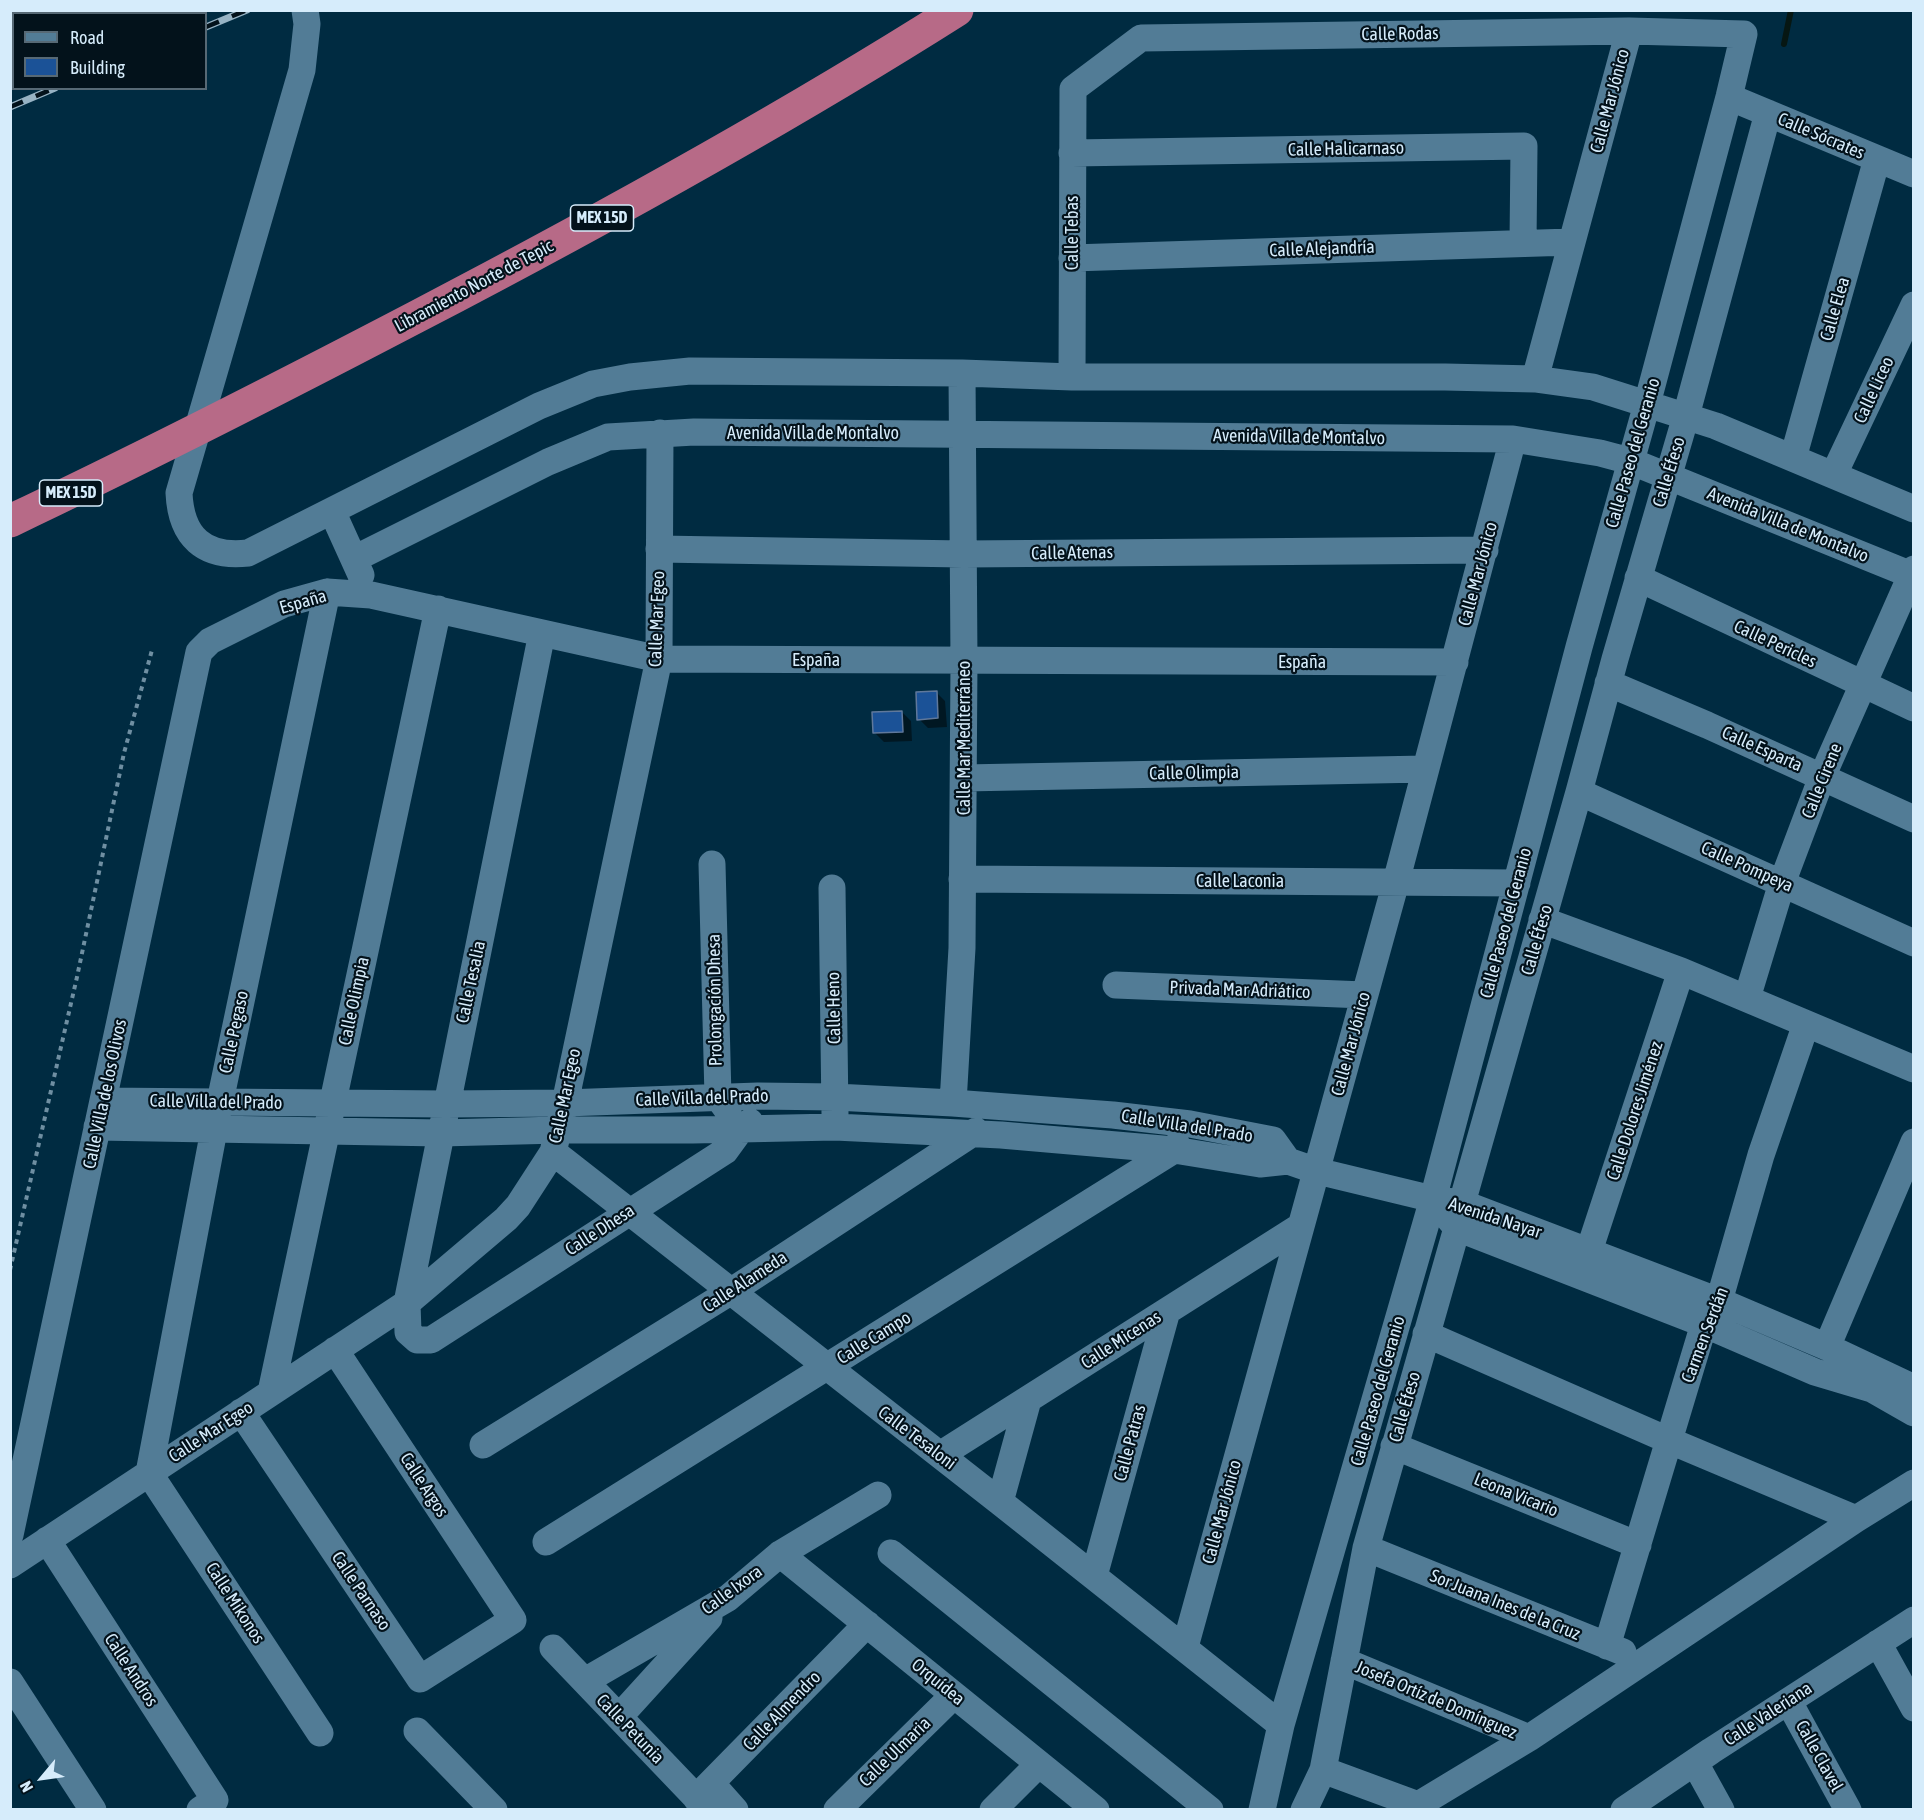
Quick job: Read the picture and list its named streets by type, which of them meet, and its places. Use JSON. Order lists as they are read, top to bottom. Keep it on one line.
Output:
{"streets":{"highway":["MEX 15D","Libramiento Norte de Tepic"],"street":["Calle Rodas","Calle Mar Jónico","Calle Sócrates","Calle Halicarnaso","Calle Tebas","Calle Alejandría","Calle Elea","Calle Liceo","Avenida Villa de Montalvo","Calle Paseo del Geranio","Calle Éfeso","Calle Atenas","España","Calle Mar Egeo","Calle Pericles","Calle Mar Mediterráneo","Calle Esparta","Calle Olimpia","Calle Cirene","Calle Pompeya","Calle Laconia","Calle Tesalia","Privada Mar Adriático","Prolongación Dhesa","Calle Heno","Calle Pegaso","Calle Villa de los Olivos","Calle Villa del Prado","Calle Dolores Jiménez","Avenida Nayar","Calle Dhesa","Calle Alameda","Carmen Serdán","Calle Campo","Calle Micenas","Calle Tesaloni","Calle Patras","Calle Argos","Leona Vicario","Calle Ixora","Calle Parnaso","Calle Mikonos","Sor Juana Ines de la Cruz","Calle Andros","Orquídea","Josefa Ortíz de Domínguez","Calle Almendro","Calle Valeriana","Calle Petunia","Calle Ulmaria","Calle Clavel"]},"crossings":[["Calle Rodas","Calle Mar Jónico"],["Calle Rodas","Calle Tebas"],["Calle Rodas","Calle Paseo del Geranio"],["Calle Mar Jónico","Calle Alejandría"],["Calle Mar Jónico","Avenida Villa de Montalvo"],["Calle Mar Jónico","Calle Atenas"],["Calle Mar Jónico","España"],["Calle Mar Jónico","Calle Olimpia"],["Calle Mar Jónico","Calle Laconia"],["Calle Mar Jónico","Privada Mar Adriático"],["Calle Mar Jónico","Calle Villa del Prado"],["Calle Mar Jónico","Calle Micenas"],["Calle Mar Jónico","Calle Tesaloni"],["Calle Sócrates","Calle Elea"],["Calle Sócrates","Calle Paseo del Geranio"],["Calle Sócrates","Calle Éfeso"],["Calle Halicarnaso","Calle Tebas"],["Calle Halicarnaso","Calle Alejandría"],["Calle Tebas","Calle Alejandría"],["Avenida Villa de Montalvo","Calle Paseo del Geranio"],["Avenida Villa de Montalvo","Calle Éfeso"],["Avenida Villa de Montalvo","Calle Mar Egeo"],["Avenida Villa de Montalvo","Calle Mar Mediterráneo"],["Avenida Villa de Montalvo","Calle Cirene"],["Calle Paseo del Geranio","Calle Laconia"],["Calle Paseo del Geranio","Calle Villa del Prado"],["Calle Paseo del Geranio","Avenida Nayar"],["Calle Paseo del Geranio","Calle Tesaloni"],["Calle Éfeso","Calle Pericles"],["Calle Éfeso","Calle Esparta"],["Calle Éfeso","Calle Pompeya"],["Calle Éfeso","Avenida Nayar"],["Calle Éfeso","Leona Vicario"],["Calle Éfeso","Sor Juana Ines de la Cruz"],["Calle Éfeso","Josefa Ortíz de Domínguez"],["Calle Atenas","Calle Mar Egeo"],["Calle Atenas","Calle Mar Mediterráneo"],["España","Calle Mar Egeo"],["España","Calle Mar Mediterráneo"],["España","Calle Olimpia"],["España","Calle Tesalia"],["España","Calle Pegaso"],["España","Calle Villa de los Olivos"],["Calle Mar Egeo","Calle Olimpia"],["Calle Mar Egeo","Calle Tesalia"],["Calle Mar Egeo","Calle Pegaso"],["Calle Mar Egeo","Calle Villa del Prado"],["Calle Mar Egeo","Calle Tesaloni"],["Calle Mar Egeo","Calle Argos"],["Calle Mar Egeo","Calle Parnaso"],["Calle Mar Egeo","Calle Mikonos"],["Calle Mar Egeo","Calle Andros"],["Calle Pericles","Calle Cirene"],["Calle Mar Mediterráneo","Calle Olimpia"],["Calle Mar Mediterráneo","Calle Laconia"],["Calle Mar Mediterráneo","Calle Villa del Prado"],["Calle Esparta","Calle Cirene"],["Calle Olimpia","Calle Villa del Prado"],["Calle Cirene","Calle Pompeya"],["Calle Tesalia","Calle Villa del Prado"],["Calle Tesalia","Calle Dhesa"],["Prolongación Dhesa","Calle Villa del Prado"],["Calle Heno","Calle Villa del Prado"],["Calle Pegaso","Calle Villa del Prado"],["Calle Pegaso","Calle Mikonos"],["Calle Villa de los Olivos","Calle Villa del Prado"],["Calle Villa del Prado","Avenida Nayar"],["Calle Villa del Prado","Calle Dhesa"],["Calle Villa del Prado","Calle Alameda"],["Calle Villa del Prado","Calle Campo"],["Calle Villa del Prado","Calle Tesaloni"],["Calle Dolores Jiménez","Avenida Nayar"],["Avenida Nayar","Carmen Serdán"],["Calle Dhesa","Calle Tesaloni"],["Calle Alameda","Calle Tesaloni"],["Carmen Serdán","Leona Vicario"],["Carmen Serdán","Sor Juana Ines de la Cruz"],["Calle Campo","Calle Tesaloni"],["Calle Micenas","Calle Tesaloni"],["Calle Micenas","Calle Patras"],["Calle Tesaloni","Calle Patras"],["Calle Argos","Calle Parnaso"],["Calle Ixora","Orquídea"],["Calle Ixora","Calle Petunia"],["Orquídea","Calle Almendro"],["Orquídea","Calle Ulmaria"],["Calle Almendro","Calle Petunia"],["Calle Valeriana","Calle Clavel"]],"legend":["Road","Building"],"north":"bottom left"}
